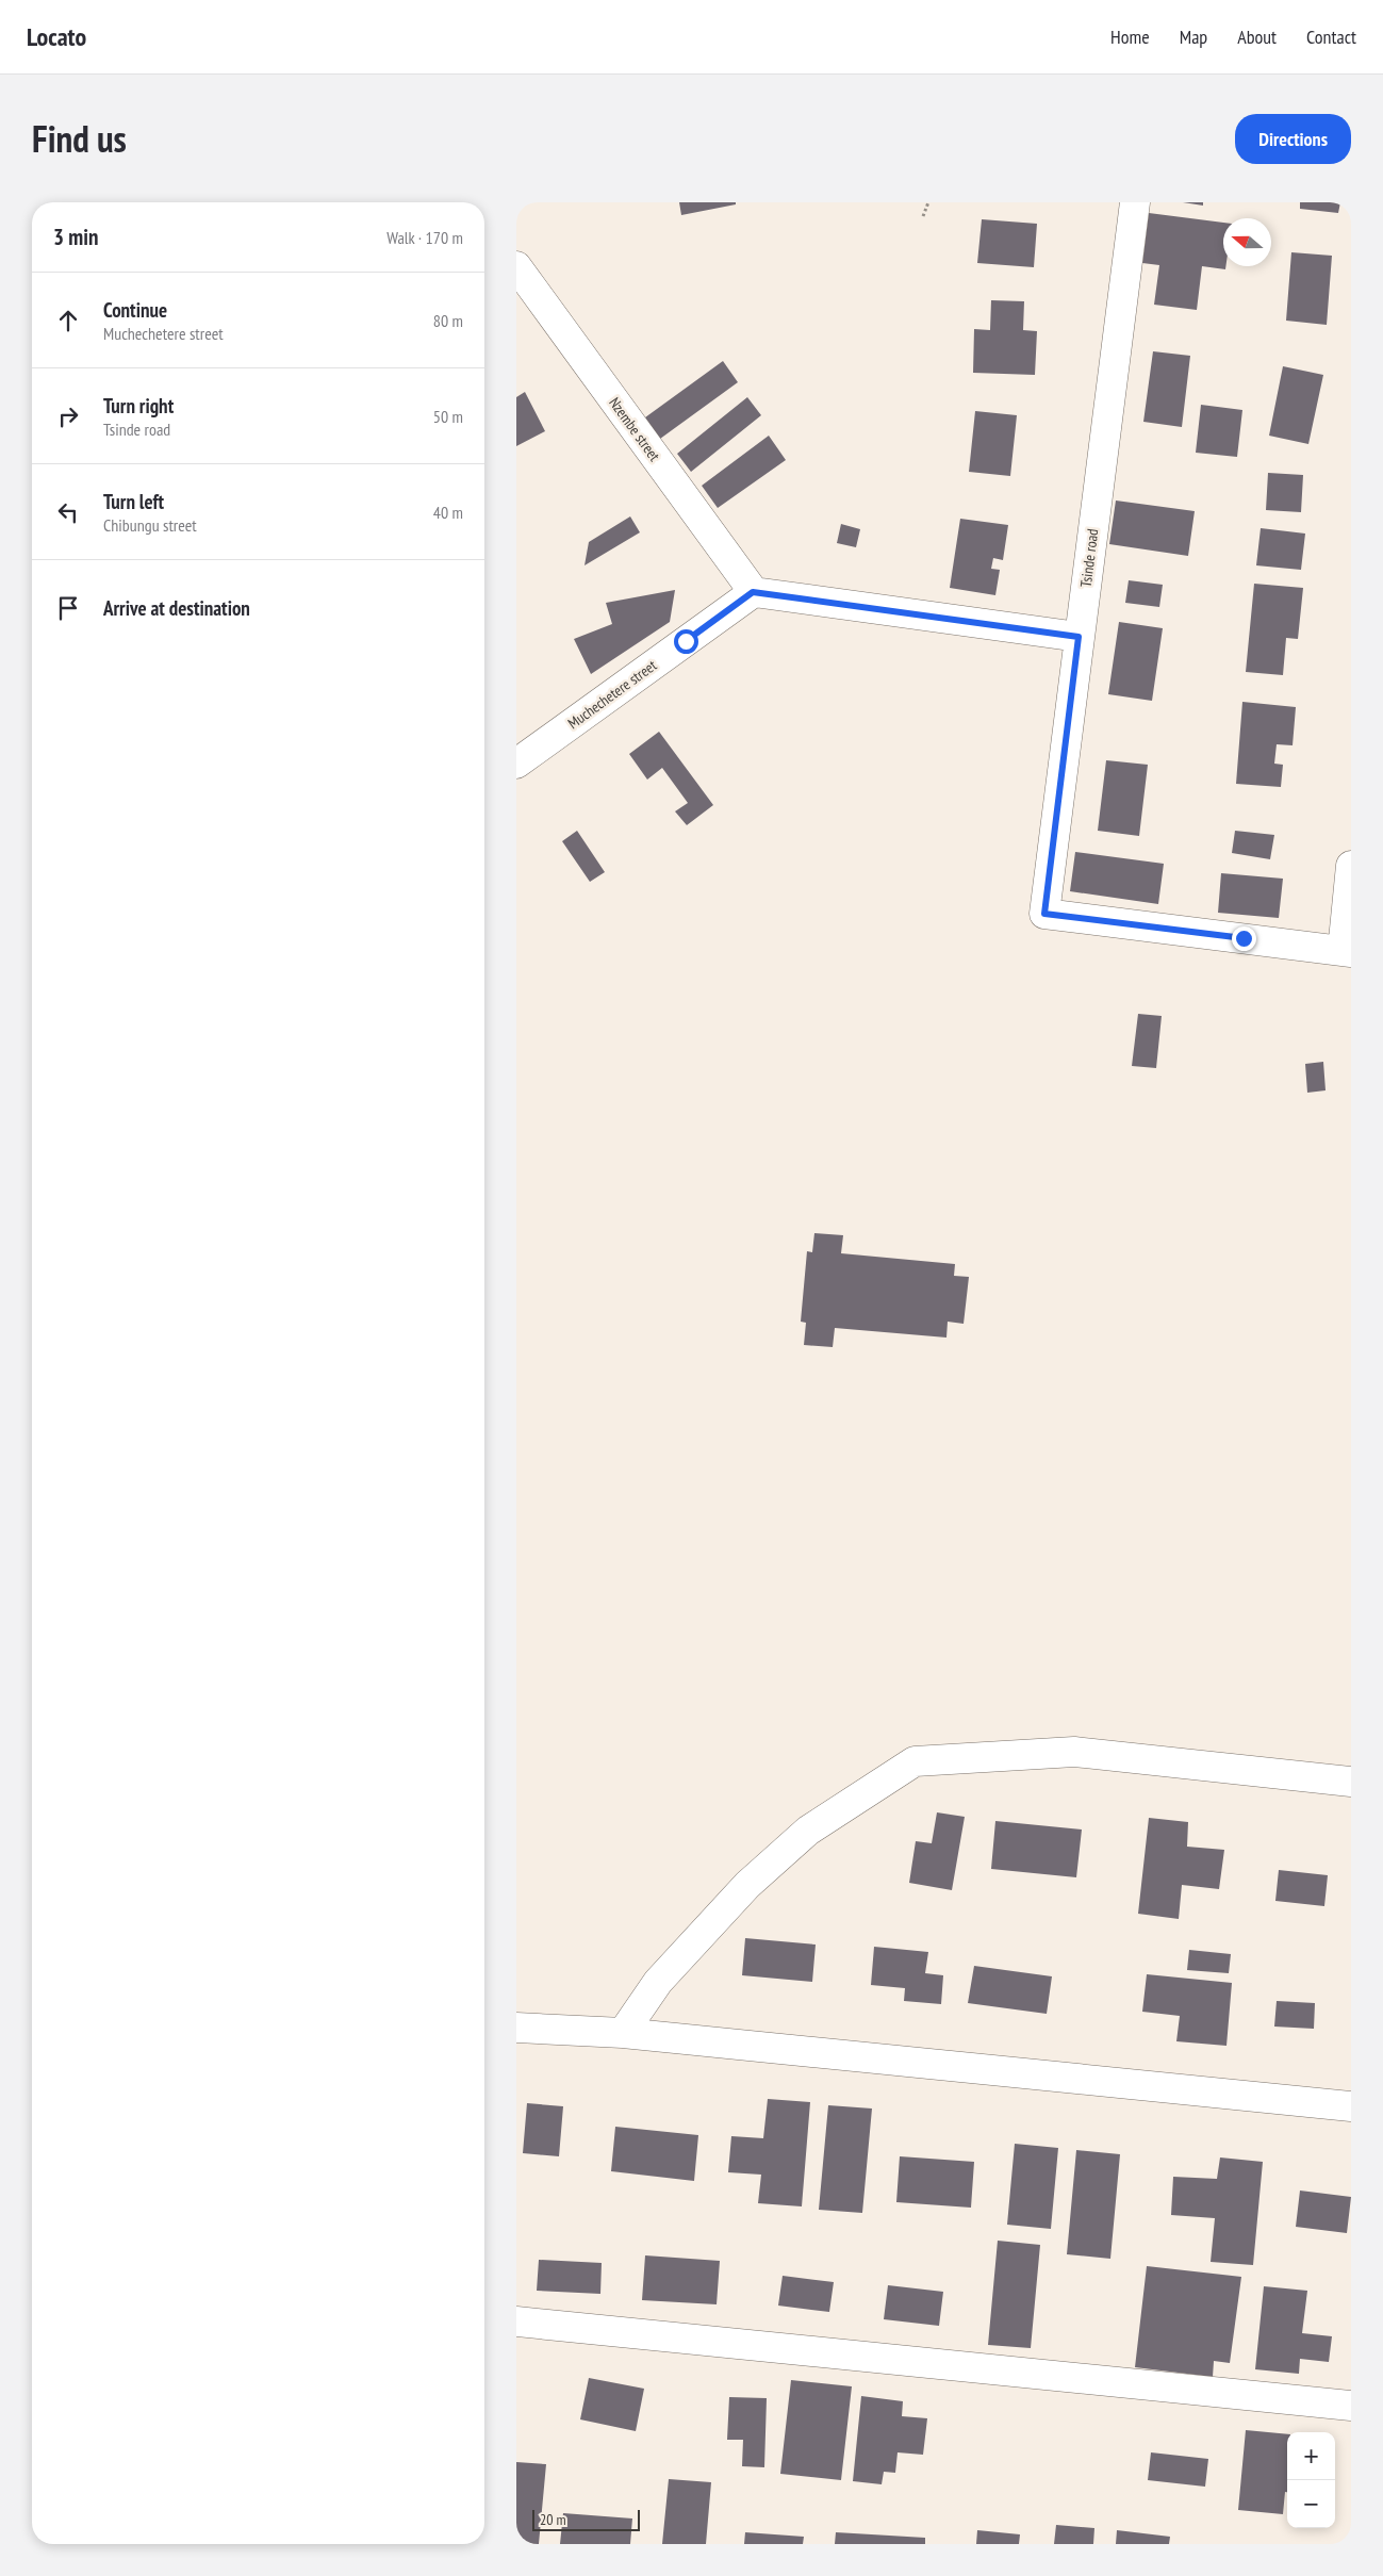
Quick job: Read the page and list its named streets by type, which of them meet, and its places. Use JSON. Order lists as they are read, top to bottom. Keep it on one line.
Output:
{"streets":{"street":["Nzembe street","Tsinde road","Muchechetere street"]},"crossings":[["Nzembe street","Muchechetere street"]],"scale_bar":"20 m","north":"left","page":{"header":"Locato","nav":["Home","Map","About","Contact"],"title":"Find us","buttons":"Directions","heading":["3 min","Walk · 170 m"],"list":[["Continue","Muchechetere street","80 m"],["Turn right","Tsinde road","50 m"],["Turn left","Chibungu street","40 m"],"Arrive at destination"],"map_buttons":["+","−"],"scale":"20 m"}}
